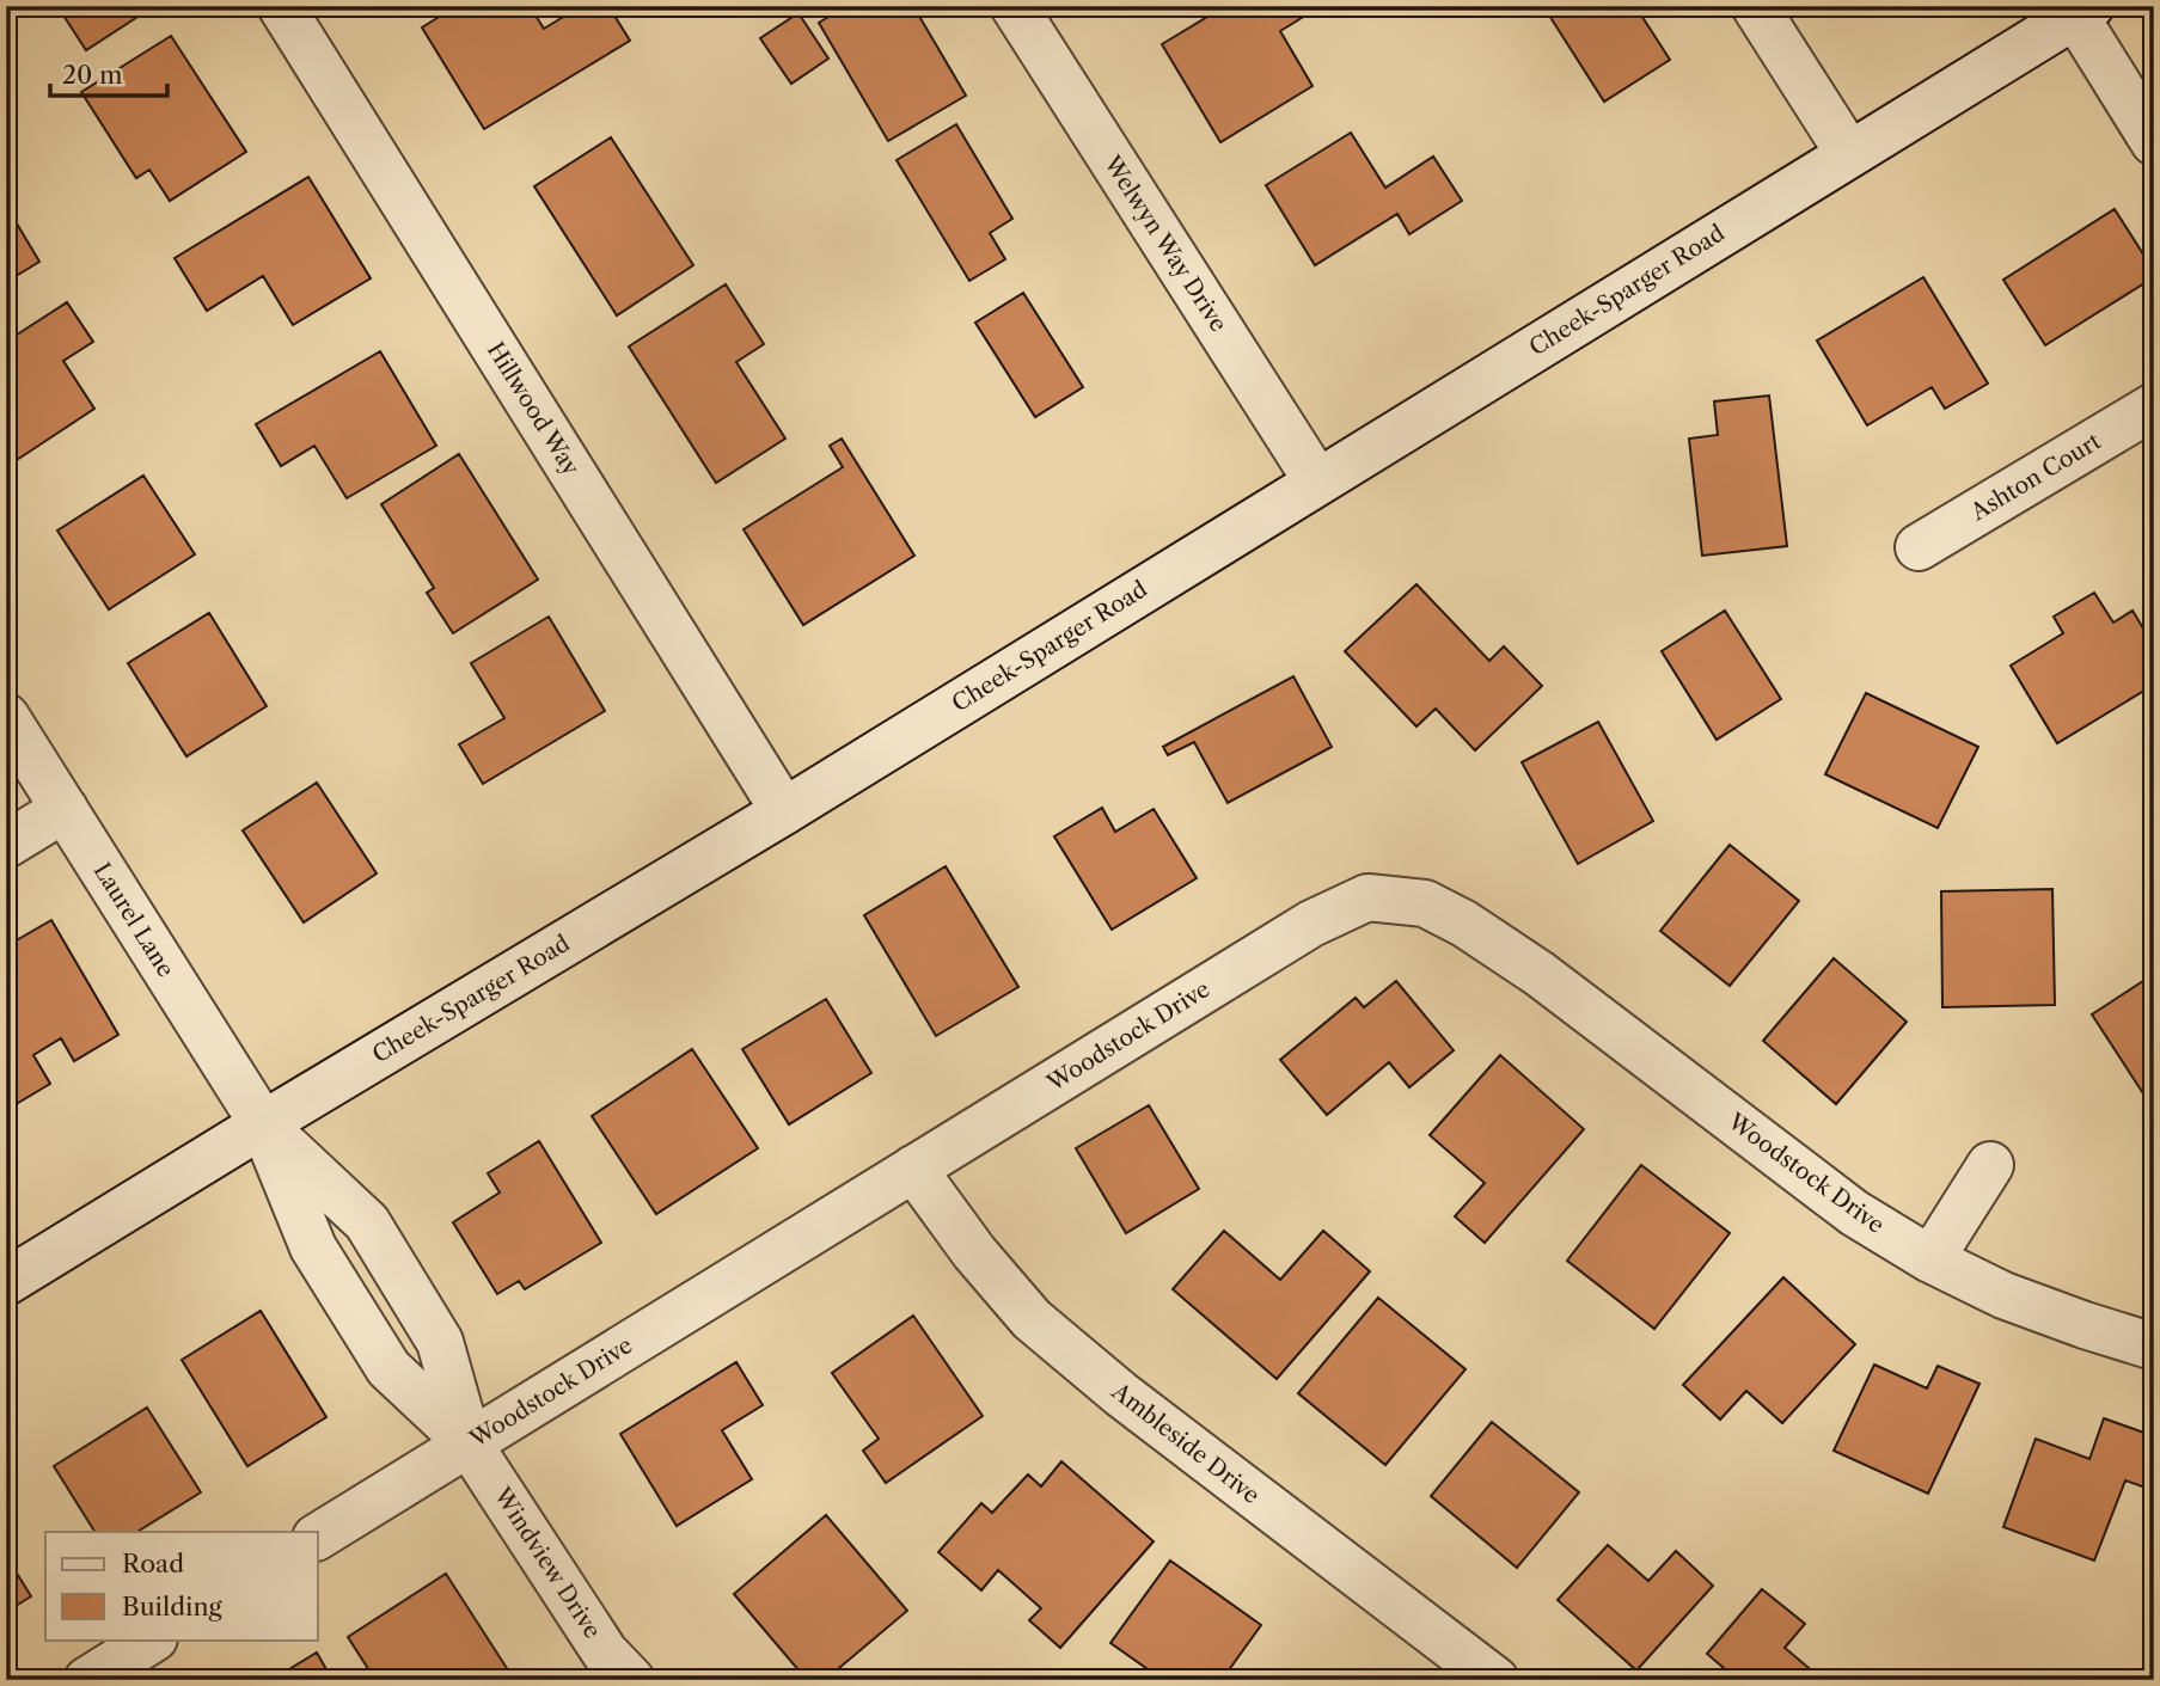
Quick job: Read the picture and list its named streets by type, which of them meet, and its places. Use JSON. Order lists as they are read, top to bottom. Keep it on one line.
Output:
{"streets":{"street":["Welwyn Way Drive","Cheek-Sparger Road","Hillwood Way","Ashton Court","Laurel Lane","Woodstock Drive","Ambleside Drive","Windview Drive"]},"crossings":[["Welwyn Way Drive","Cheek-Sparger Road"],["Cheek-Sparger Road","Hillwood Way"],["Cheek-Sparger Road","Laurel Lane"],["Cheek-Sparger Road","Windview Drive"],["Laurel Lane","Windview Drive"],["Woodstock Drive","Ambleside Drive"],["Woodstock Drive","Windview Drive"]],"legend":["Road","Building"],"scale_bar":"20 m"}
